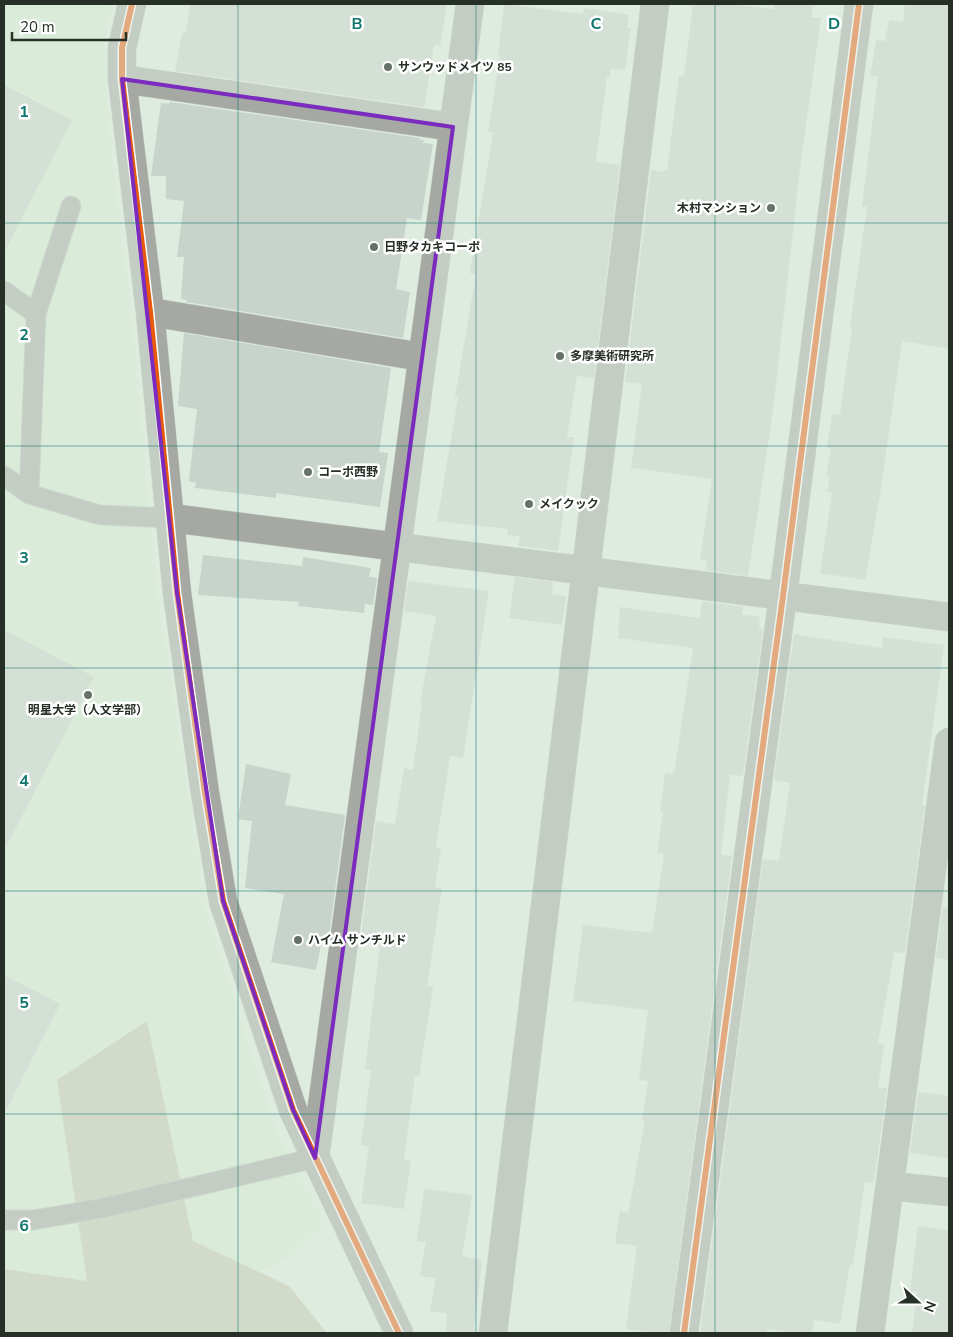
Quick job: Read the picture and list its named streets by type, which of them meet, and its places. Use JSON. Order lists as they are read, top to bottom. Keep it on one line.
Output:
{"places":["サンウッドメイツ 85","木村マンション","日野タカキコーポ","多摩美術研究所","コーポ西野","メイクック","明星大学（人文学部）","ハイム サンチルド"],"scale_bar":"20 m","north":"right","grid":{"columns":["B","C","D"],"rows":["1","2","3","4","5","6"]}}
